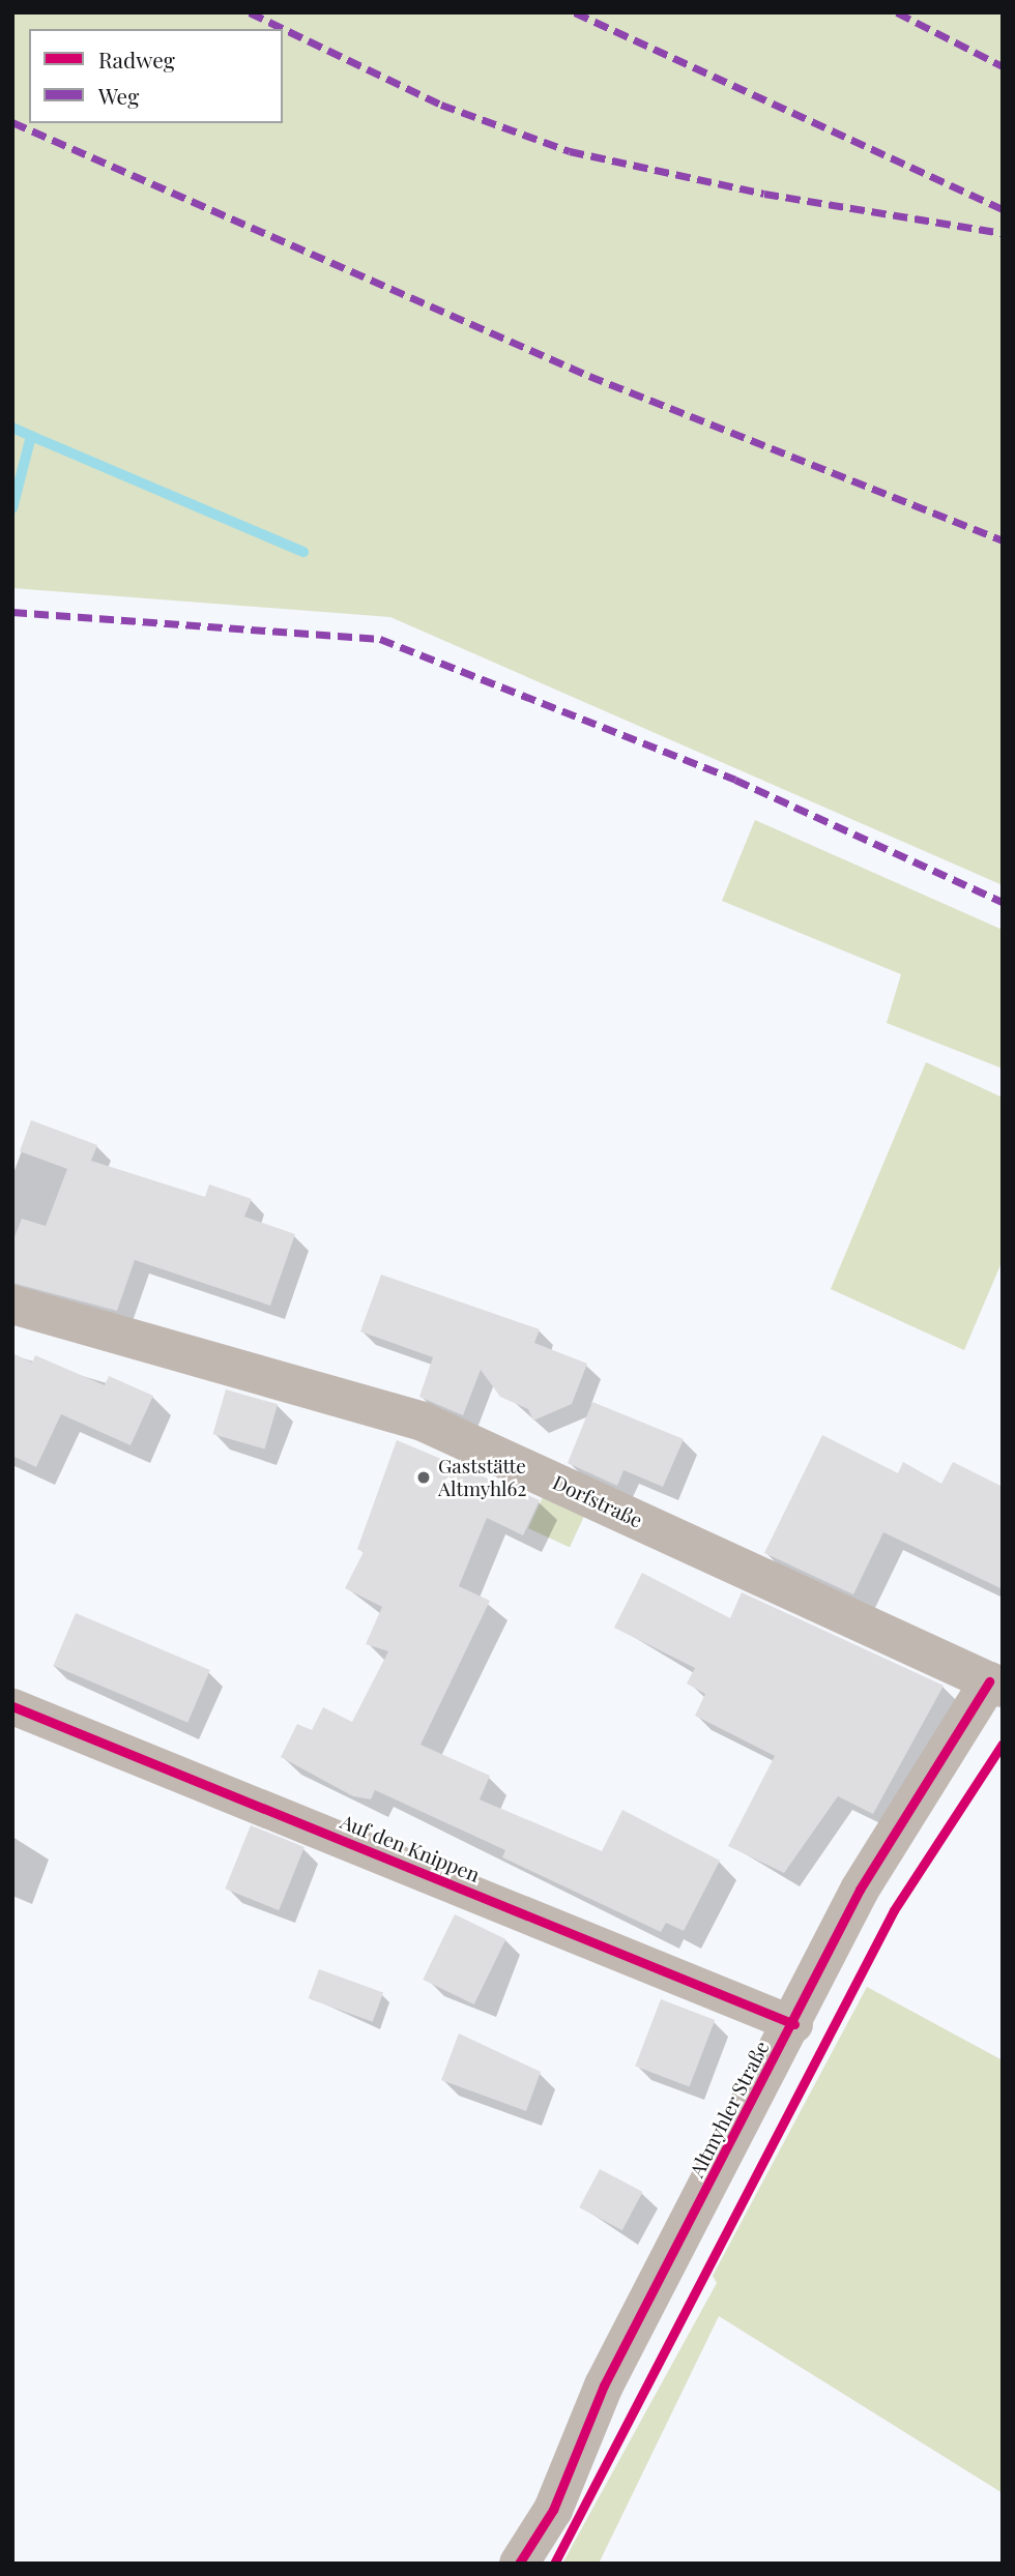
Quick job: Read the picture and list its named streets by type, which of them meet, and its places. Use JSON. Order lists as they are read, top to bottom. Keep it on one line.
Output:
{"streets":{"main road":["Dorfstraße"],"street":["Auf den Knippen","Altmyhler Straße"]},"crossings":[["Dorfstraße","Altmyhler Straße"],["Auf den Knippen","Altmyhler Straße"]],"places":["Gaststätte Altmyhl62"],"legend":["Radweg","Weg"]}
